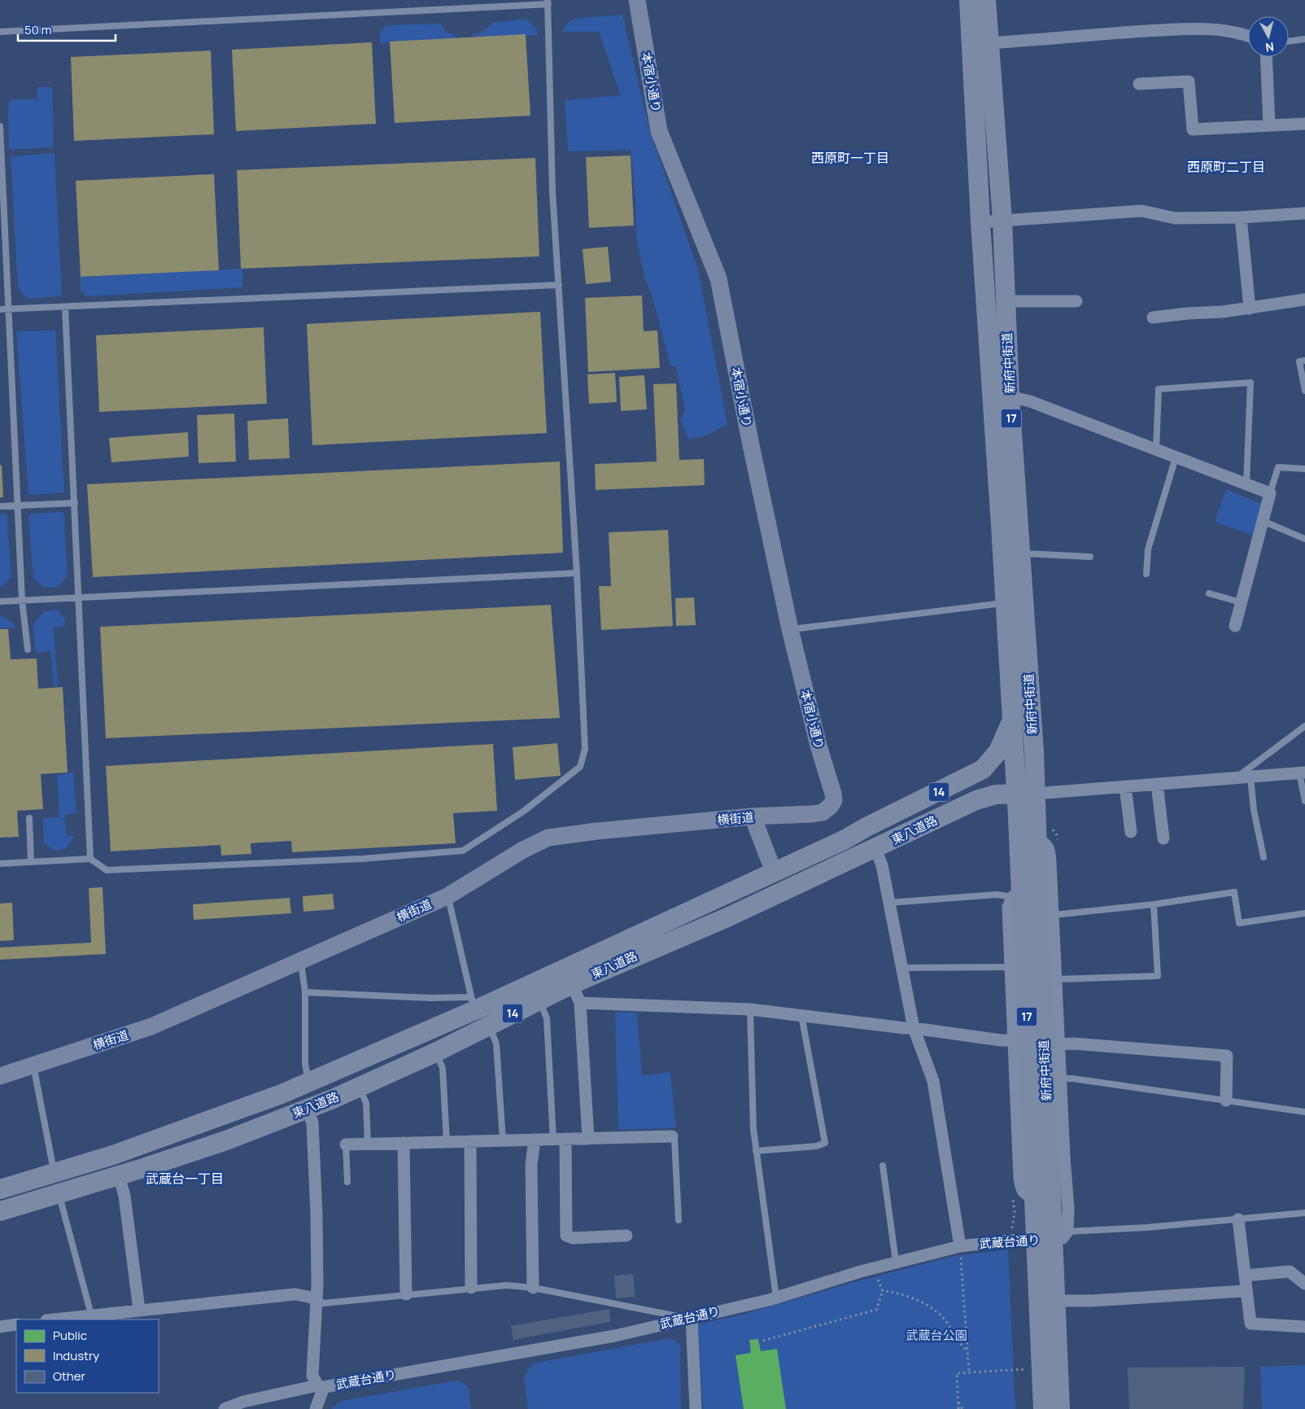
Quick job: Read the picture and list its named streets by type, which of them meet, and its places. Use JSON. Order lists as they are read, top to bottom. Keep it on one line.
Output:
{"streets":{"main road":["新府中街道","17","14","東八道路"],"street":["本宿小通り","横街道","武蔵台通り"]},"crossings":[["本宿小通り","横街道"],["新府中街道","東八道路"],["新府中街道","武蔵台通り"]],"districts":["西原町一丁目","西原町二丁目","武蔵台一丁目"],"parks":["武蔵台公園"],"legend":["Public","Industry","Other"],"scale_bar":"50 m","north":"bottom"}
